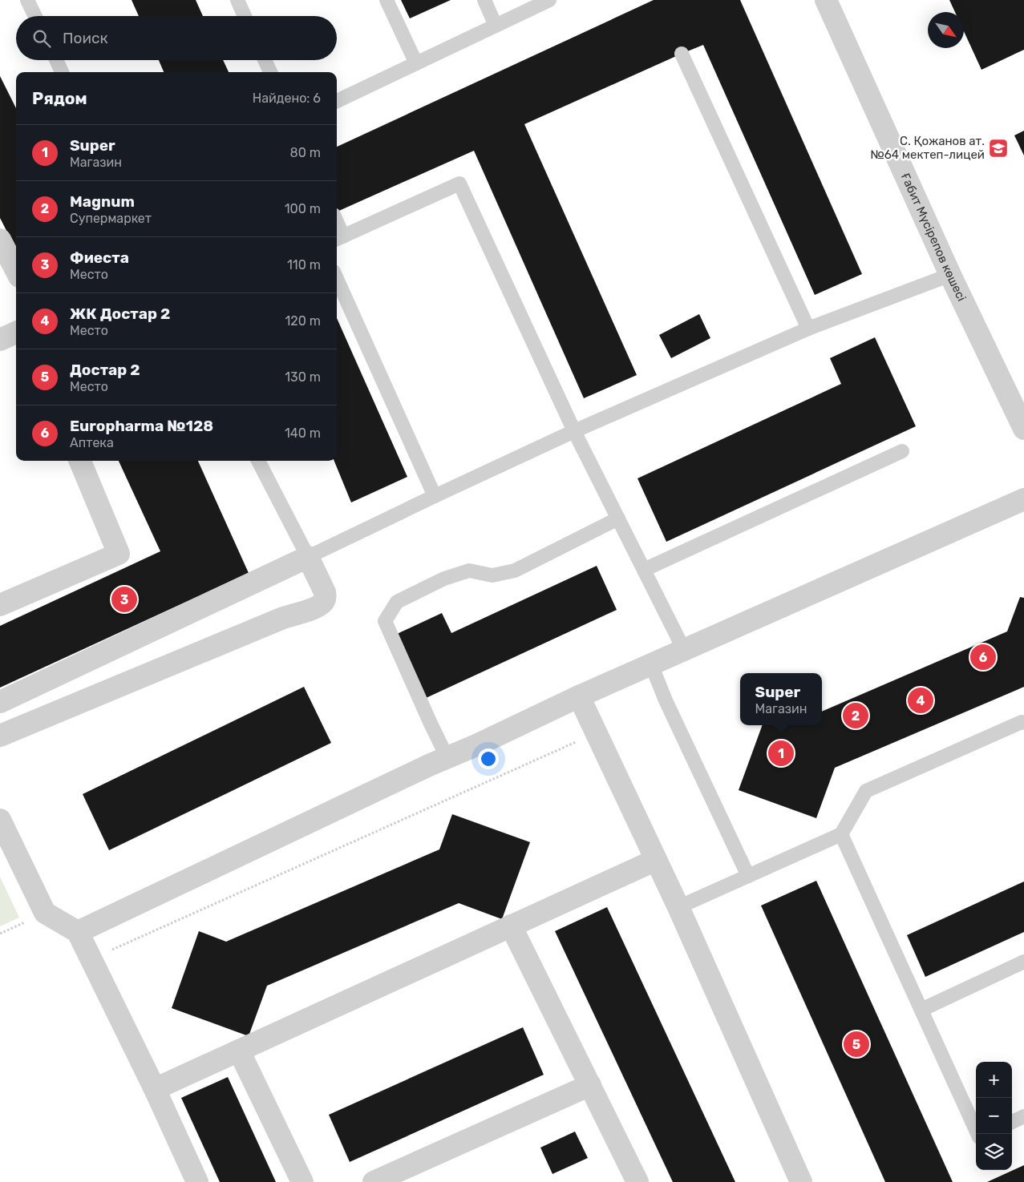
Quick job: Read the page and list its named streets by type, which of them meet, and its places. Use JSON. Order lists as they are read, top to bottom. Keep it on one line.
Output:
{"streets":{"street":["Ғабит Мүсірепов көшесі"]},"places":{"school or university":["С. Қожанов ат. №64 мектеп-лицей"]},"north":"bottom right","page":{"search":"Поиск","heading":["Рядом","Найдено: 6"],"list":[{"mark":"1","name":"Super","note":"Магазин","value":"80 m"},{"mark":"2","name":"Magnum","note":"Супермаркет","value":"100 m"},{"mark":"3","name":"Фиеста","note":"Место","value":"110 m"},{"mark":"4","name":"ЖК Достар 2","note":"Место","value":"120 m"},{"mark":"5","name":"Достар 2","note":"Место","value":"130 m"},{"mark":"6","name":"Europharma №128","note":"Аптека","value":"140 m"}],"pins":["3","6","4","2","1","5"],"popup":["Super","Магазин"],"map_buttons":["+","−"]}}
